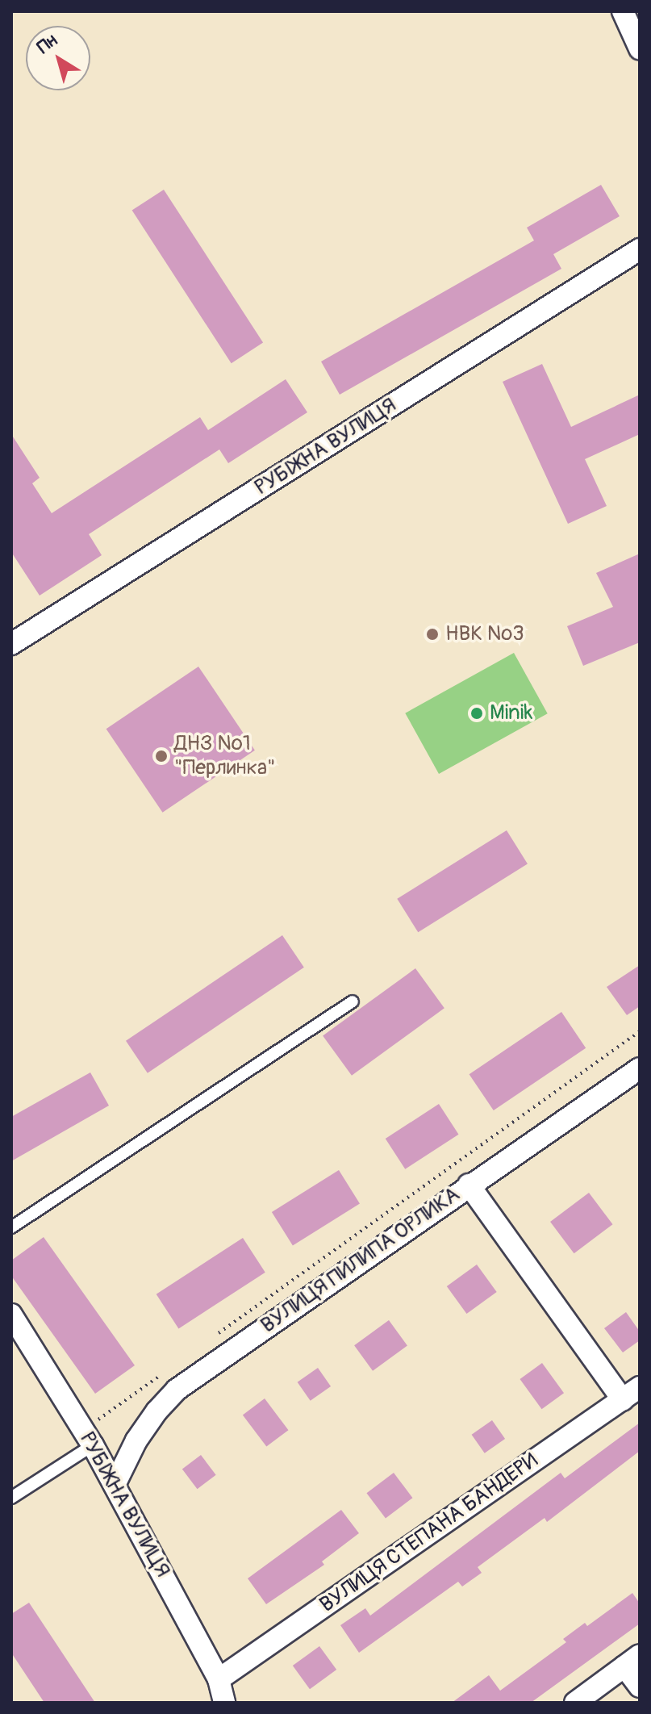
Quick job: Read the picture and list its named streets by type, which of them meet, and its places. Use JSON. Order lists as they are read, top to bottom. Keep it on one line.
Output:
{"streets":{"street":["РУБІЖНА ВУЛИЦЯ","ВУЛИЦЯ ПИЛИПА ОРЛИКА","ВУЛИЦЯ СТЕПАНА БАНДЕРИ"]},"crossings":[["РУБІЖНА ВУЛИЦЯ","ВУЛИЦЯ ПИЛИПА ОРЛИКА"],["РУБІЖНА ВУЛИЦЯ","ВУЛИЦЯ СТЕПАНА БАНДЕРИ"]],"places":["НВК №3","Minik","ДНЗ №1 \"Перлинка\""],"north":"top left"}
